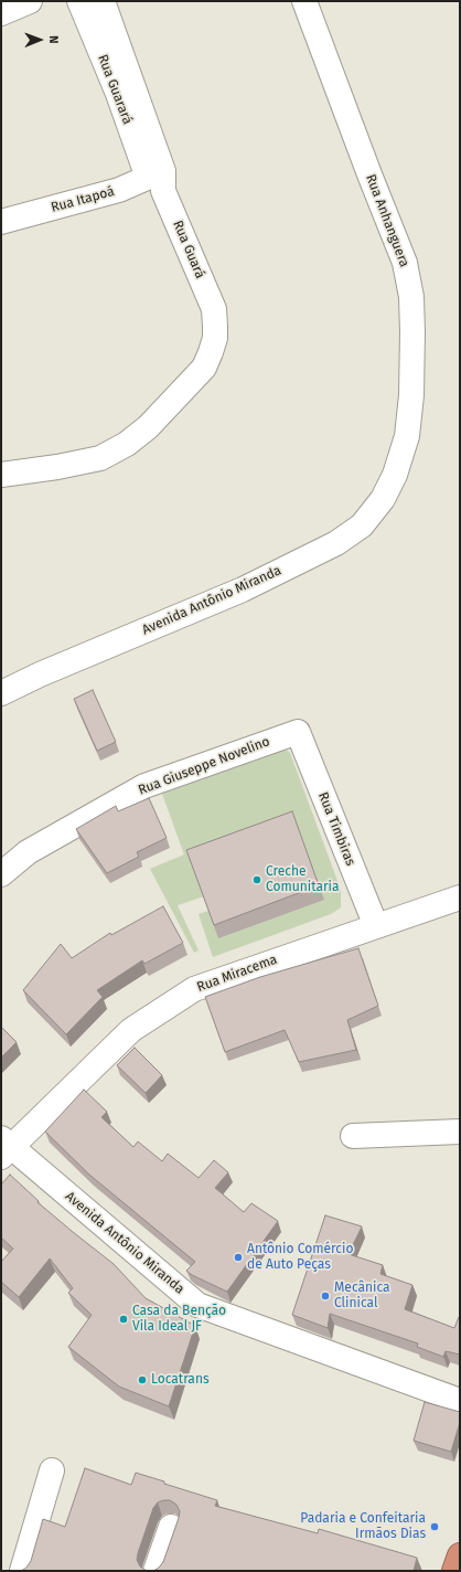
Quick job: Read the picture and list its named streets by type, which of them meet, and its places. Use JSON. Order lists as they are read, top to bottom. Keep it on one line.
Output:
{"streets":{"street":["Rua Guarará","Rua Itapoá","Rua Anhanguera","Rua Guará","Avenida Antônio Miranda","Rua Giuseppe Novelino","Rua Timbiras","Rua Miracema"]},"crossings":[["Rua Guarará","Rua Itapoá"],["Rua Guarará","Rua Guará"],["Rua Itapoá","Rua Guará"],["Rua Anhanguera","Avenida Antônio Miranda"],["Avenida Antônio Miranda","Rua Miracema"],["Rua Giuseppe Novelino","Rua Timbiras"],["Rua Timbiras","Rua Miracema"]],"places":["Creche Comunitaria","Antônio Comércio de Auto Peças","Mecânica Clinical","Casa da Benção Vila Ideal JF","Locatrans","Padaria e Confeitaria Irmãos Dias"],"north":"right"}
